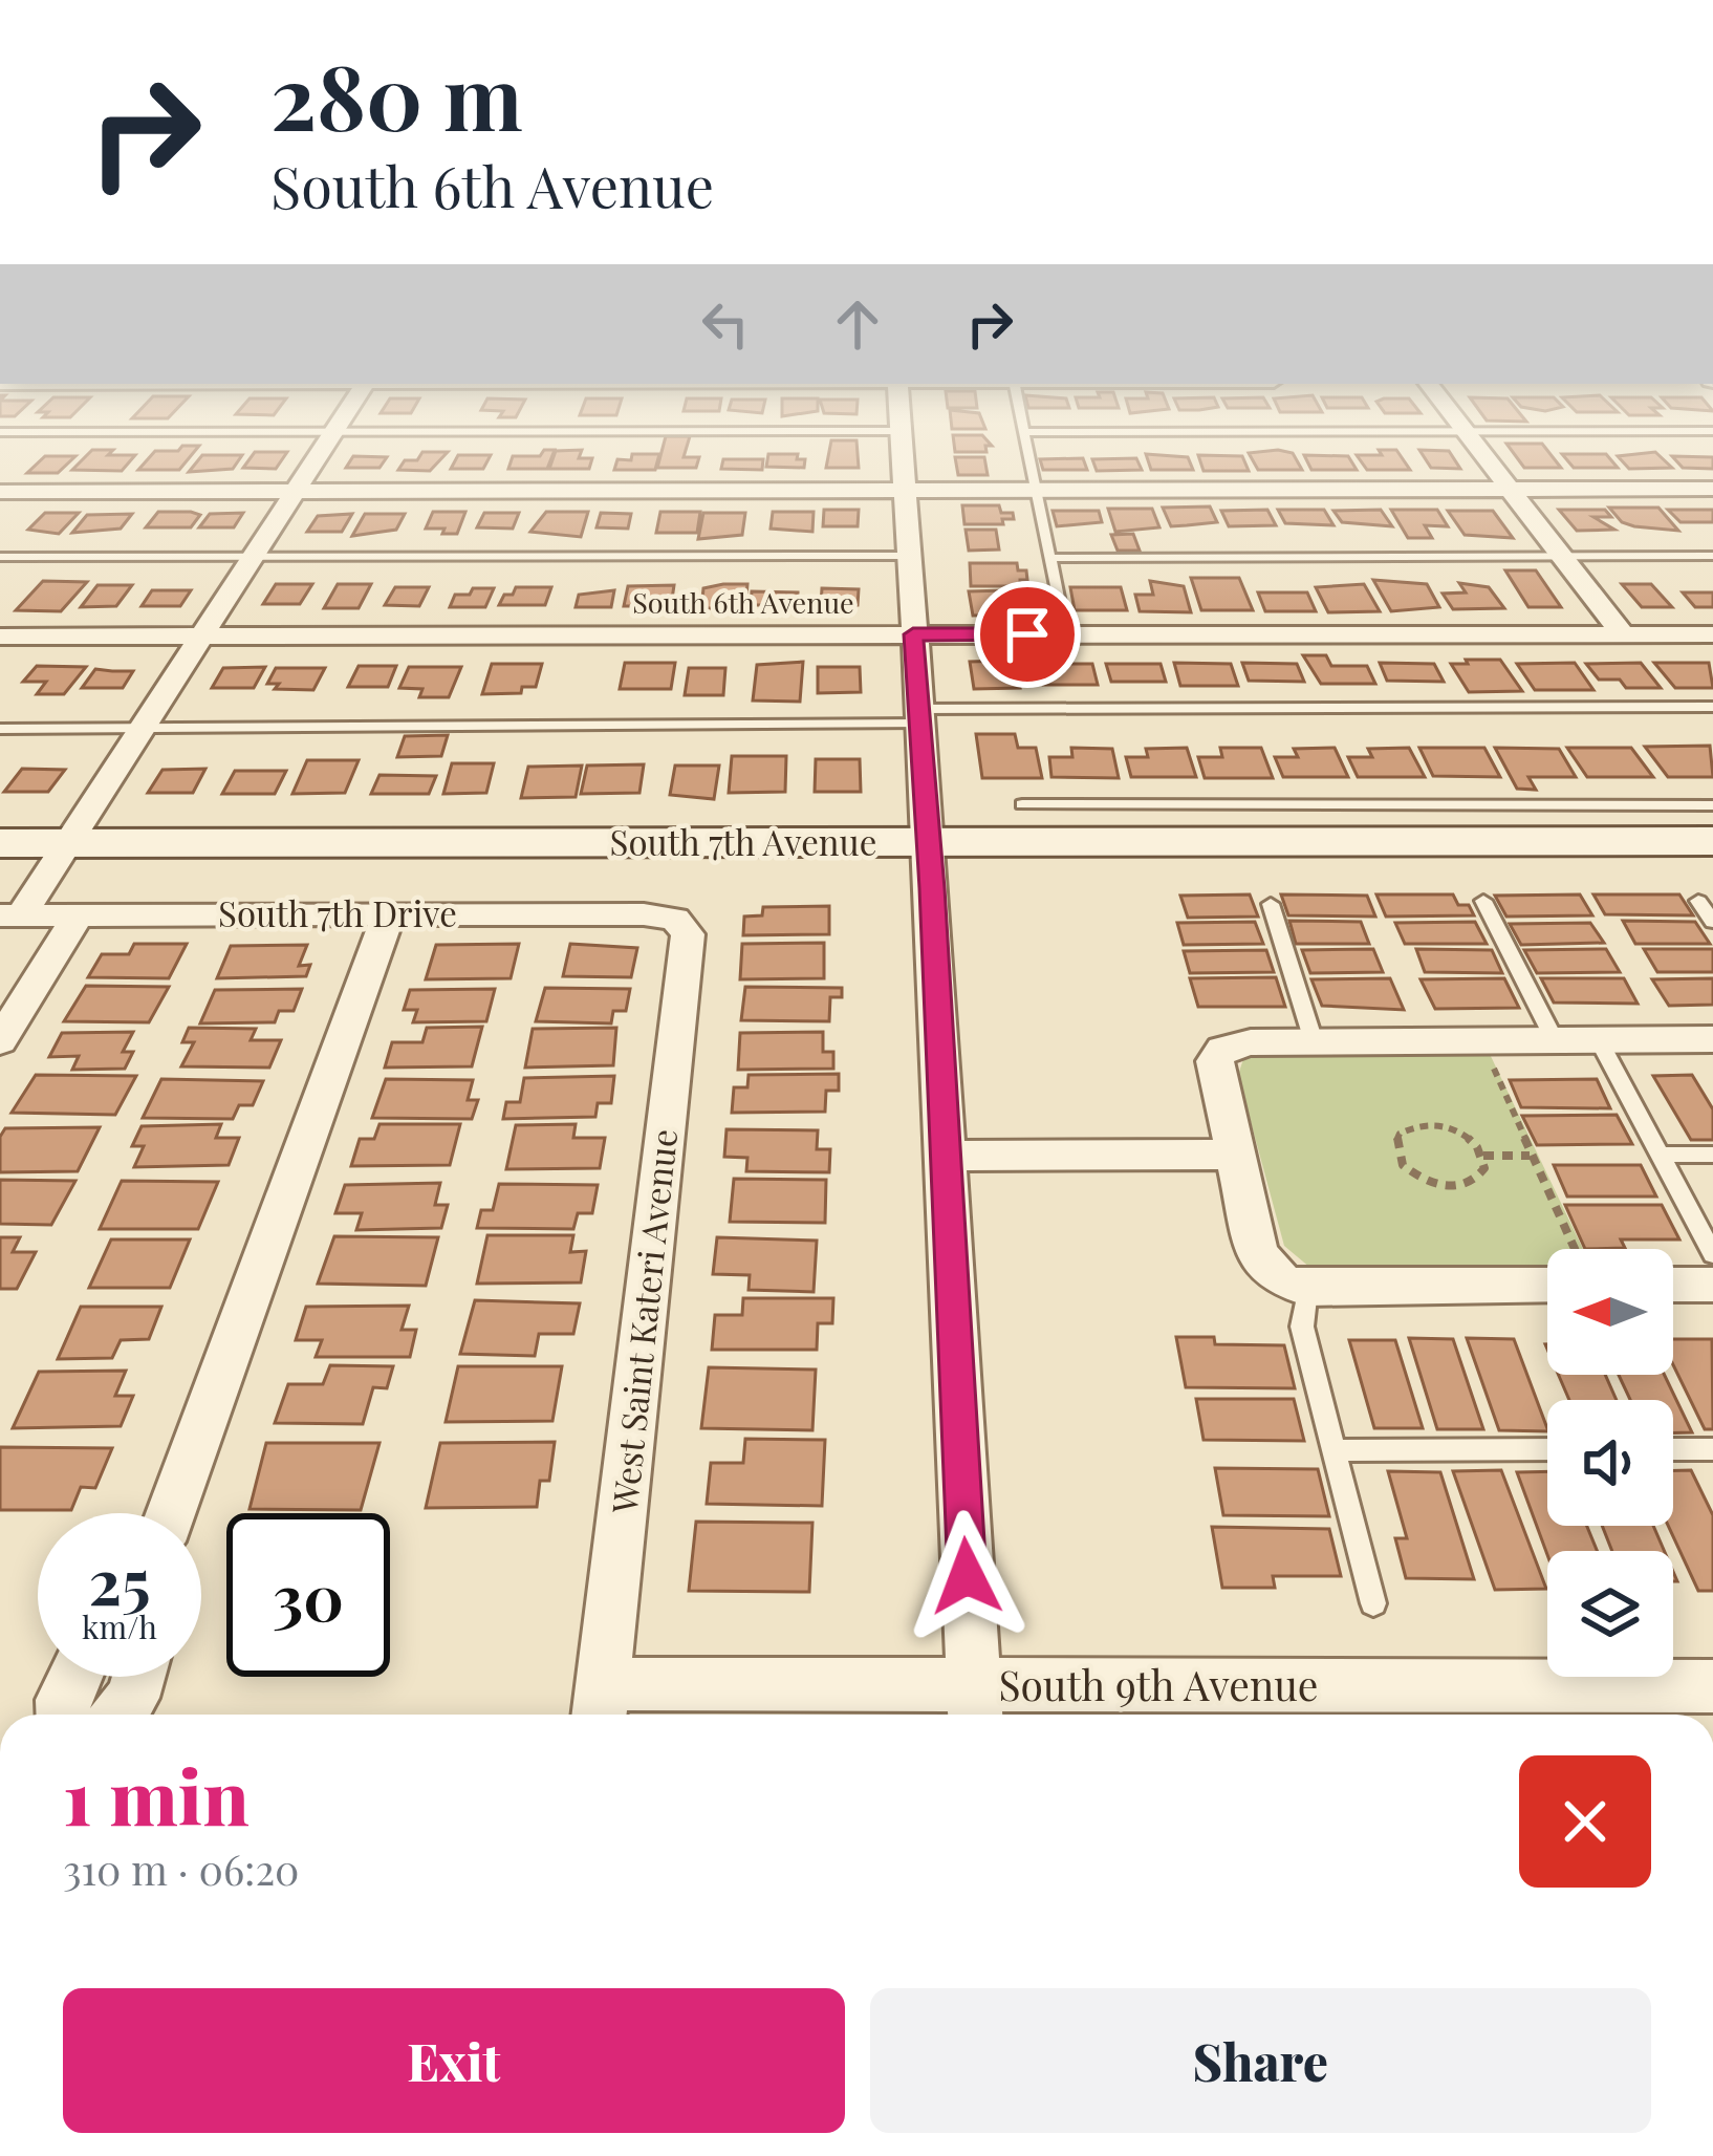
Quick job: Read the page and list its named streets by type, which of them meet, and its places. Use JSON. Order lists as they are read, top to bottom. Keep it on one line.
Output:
{"streets":{"main road":["South 7th Avenue"],"street":["South 6th Avenue","South 7th Drive","West Saint Kateri Avenue","South 9th Avenue"]},"crossings":[["South 7th Drive","West Saint Kateri Avenue"],["West Saint Kateri Avenue","South 9th Avenue"]],"north":"left","page":{"turn":["280 m","South 6th Avenue"],"speed":"25 km/h","limit":"30","heading":["1 min","310 m · 06:20"],"buttons":["Exit","Share"]}}
